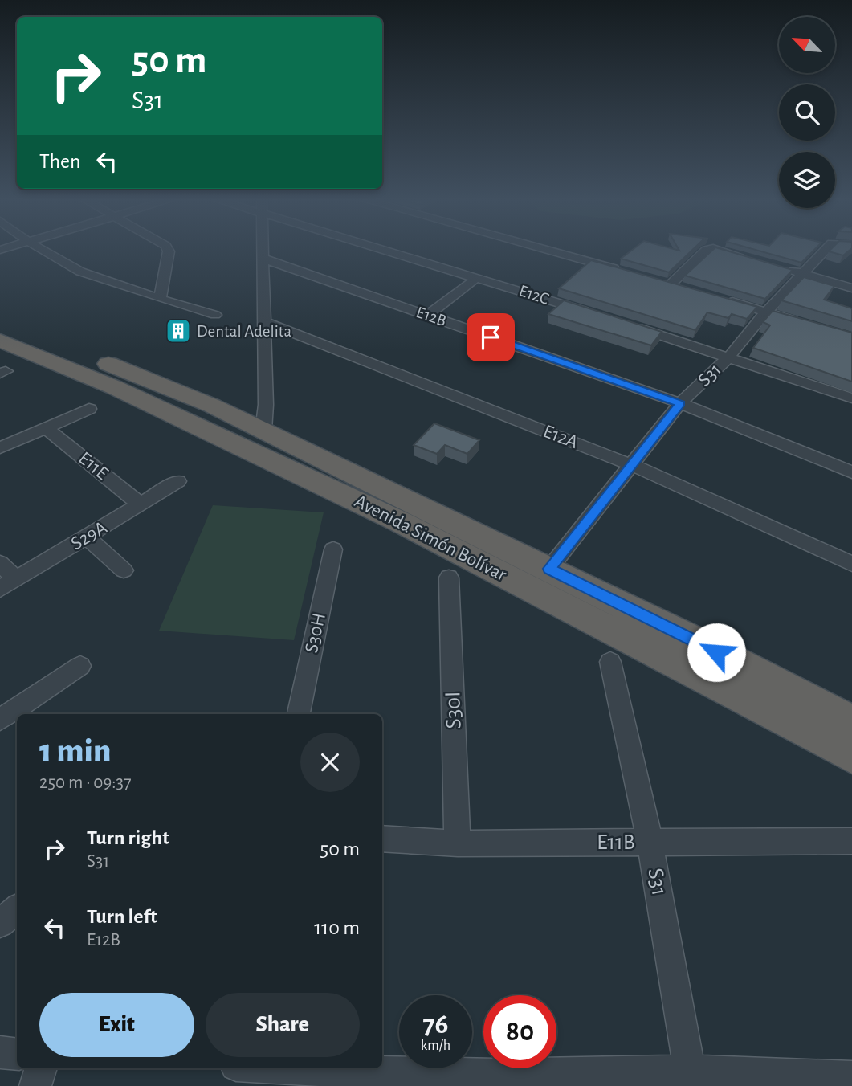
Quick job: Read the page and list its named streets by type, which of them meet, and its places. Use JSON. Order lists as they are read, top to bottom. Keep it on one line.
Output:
{"streets":{"highway":["Avenida Simón Bolívar"],"street":["E12C","E12B","S31","E12A","E11E","S29A","S30H","S30I","E11B"]},"crossings":[["E12B","S31"],["S31","E12A"],["S31","Avenida Simón Bolívar"],["S31","E11B"],["E11E","S29A"],["S30I","E11B"]],"places":{"building":["Dental Adelita"]},"north":"top left","page":{"turn":["50 m","S31"],"then":"Then","heading":["1 min","250 m · 09:37"],"list":[{"name":"Turn right","note":"S31","value":"50 m"},{"name":"Turn left","note":"E12B","value":"110 m"}],"buttons":["Exit","Share"],"speed":"76 km/h","limit":"80"}}
